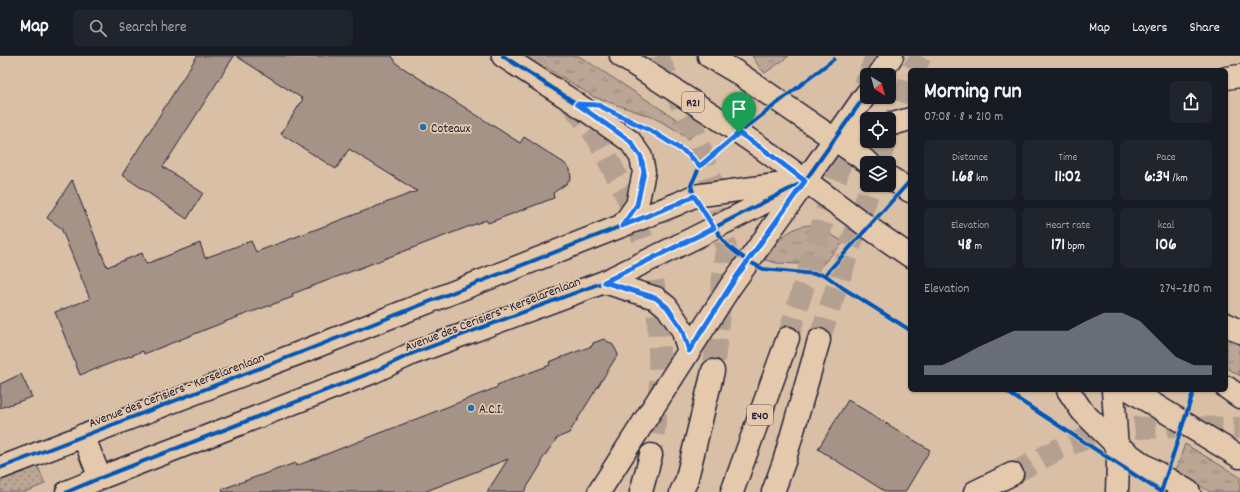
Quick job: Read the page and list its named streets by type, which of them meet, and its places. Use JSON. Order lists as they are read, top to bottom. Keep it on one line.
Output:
{"streets":{"main road":["R21","Avenue des Cerisiers - Kerselarenlaan","E40"]},"crossings":[["R21","Avenue des Cerisiers - Kerselarenlaan"]],"places":["Coteaux","A.C.I."],"north":"bottom right","page":{"header":"Map","search":"Search here","nav":["Map","Layers","Share"],"heading":["Morning run","07:08 · 8 × 210 m"],"stats":[["Distance","1.68 km"],["Time","11:02"],["Pace","6:34 /km"],["Elevation","48 m"],["Heart rate","171 bpm"],["kcal","106"]],"chart":["Elevation","274–280 m"]}}
